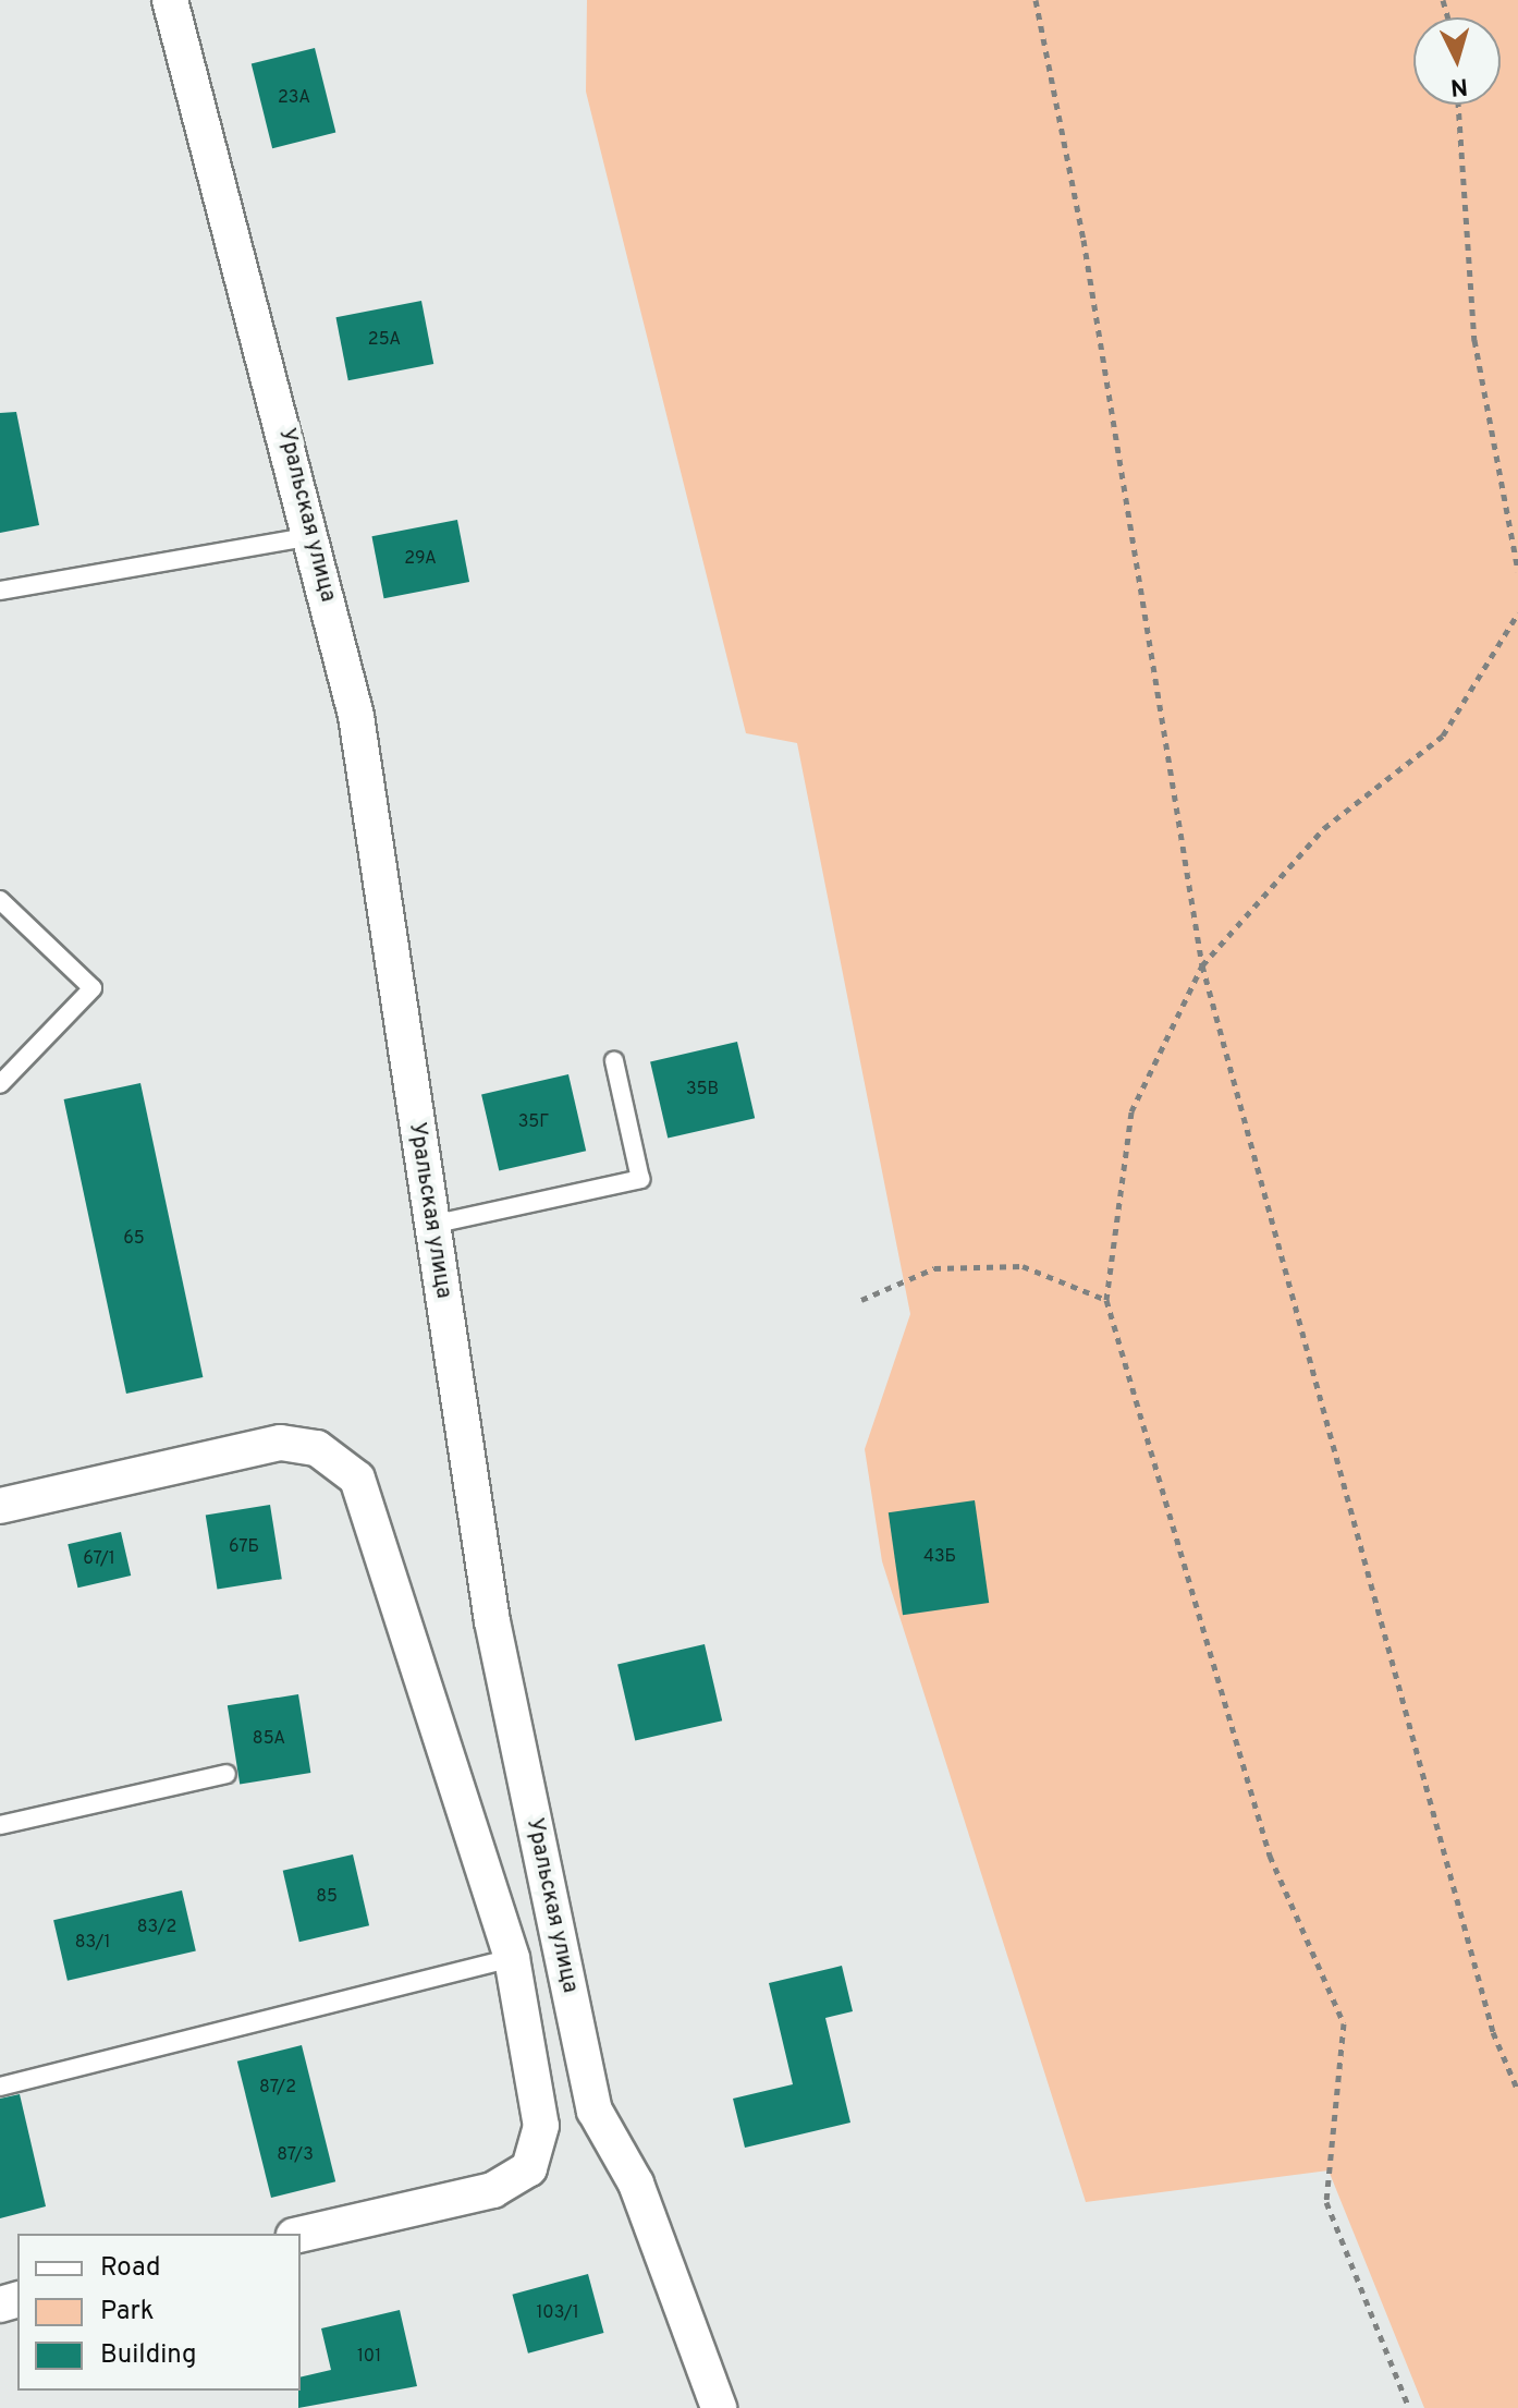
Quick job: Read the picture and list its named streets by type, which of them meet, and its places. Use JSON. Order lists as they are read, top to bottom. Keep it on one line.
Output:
{"streets":{"street":["Уральская улица"]},"house_numbers":["23А","25А","29А","35В","35Г","65","67Б","43Б","67/1","85А","85","83/2","83/1","87/2","87/3","103/1","101"],"legend":["Road","Park","Building"],"north":"bottom"}
